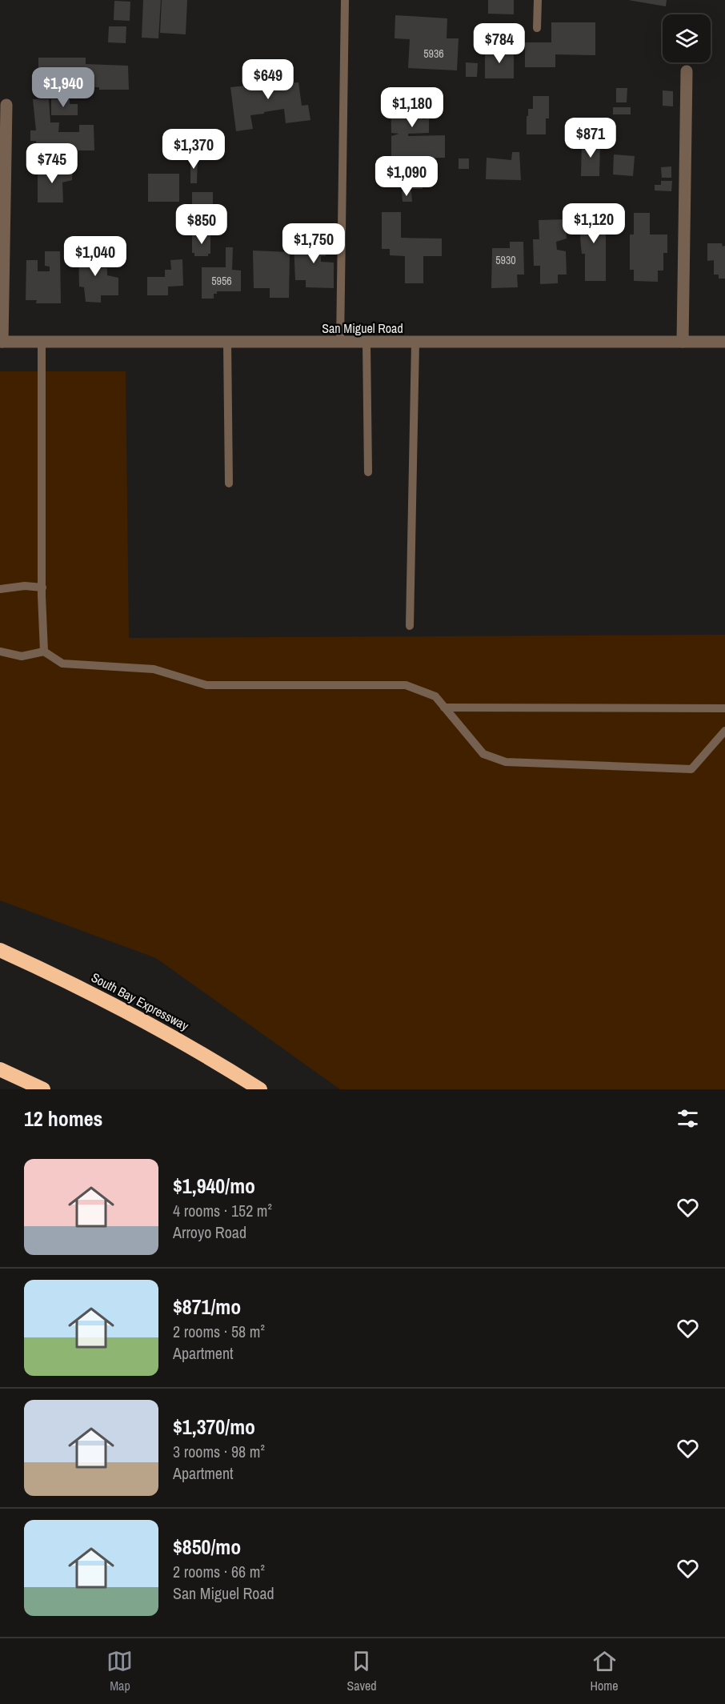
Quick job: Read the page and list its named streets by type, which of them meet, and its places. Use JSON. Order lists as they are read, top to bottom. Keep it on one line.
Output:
{"streets":{"highway":["South Bay Expressway"],"street":["San Miguel Road"]},"house_numbers":["5936","5930","5956"],"page":{"price":["$784","$649","$1,940","$1,180","$871","$1,370","$745","$1,090","$1,120","$850","$1,750","$1,040"],"heading":"12 homes","list":[{"name":"$1,940/mo","note":"4 rooms · 152 m² · Arroyo Road"},{"name":"$871/mo","note":"2 rooms · 58 m² · Apartment"},{"name":"$1,370/mo","note":"3 rooms · 98 m² · Apartment"},{"name":"$850/mo","note":"2 rooms · 66 m² · San Miguel Road"}],"tabs":["Map","Saved","Home"]}}
